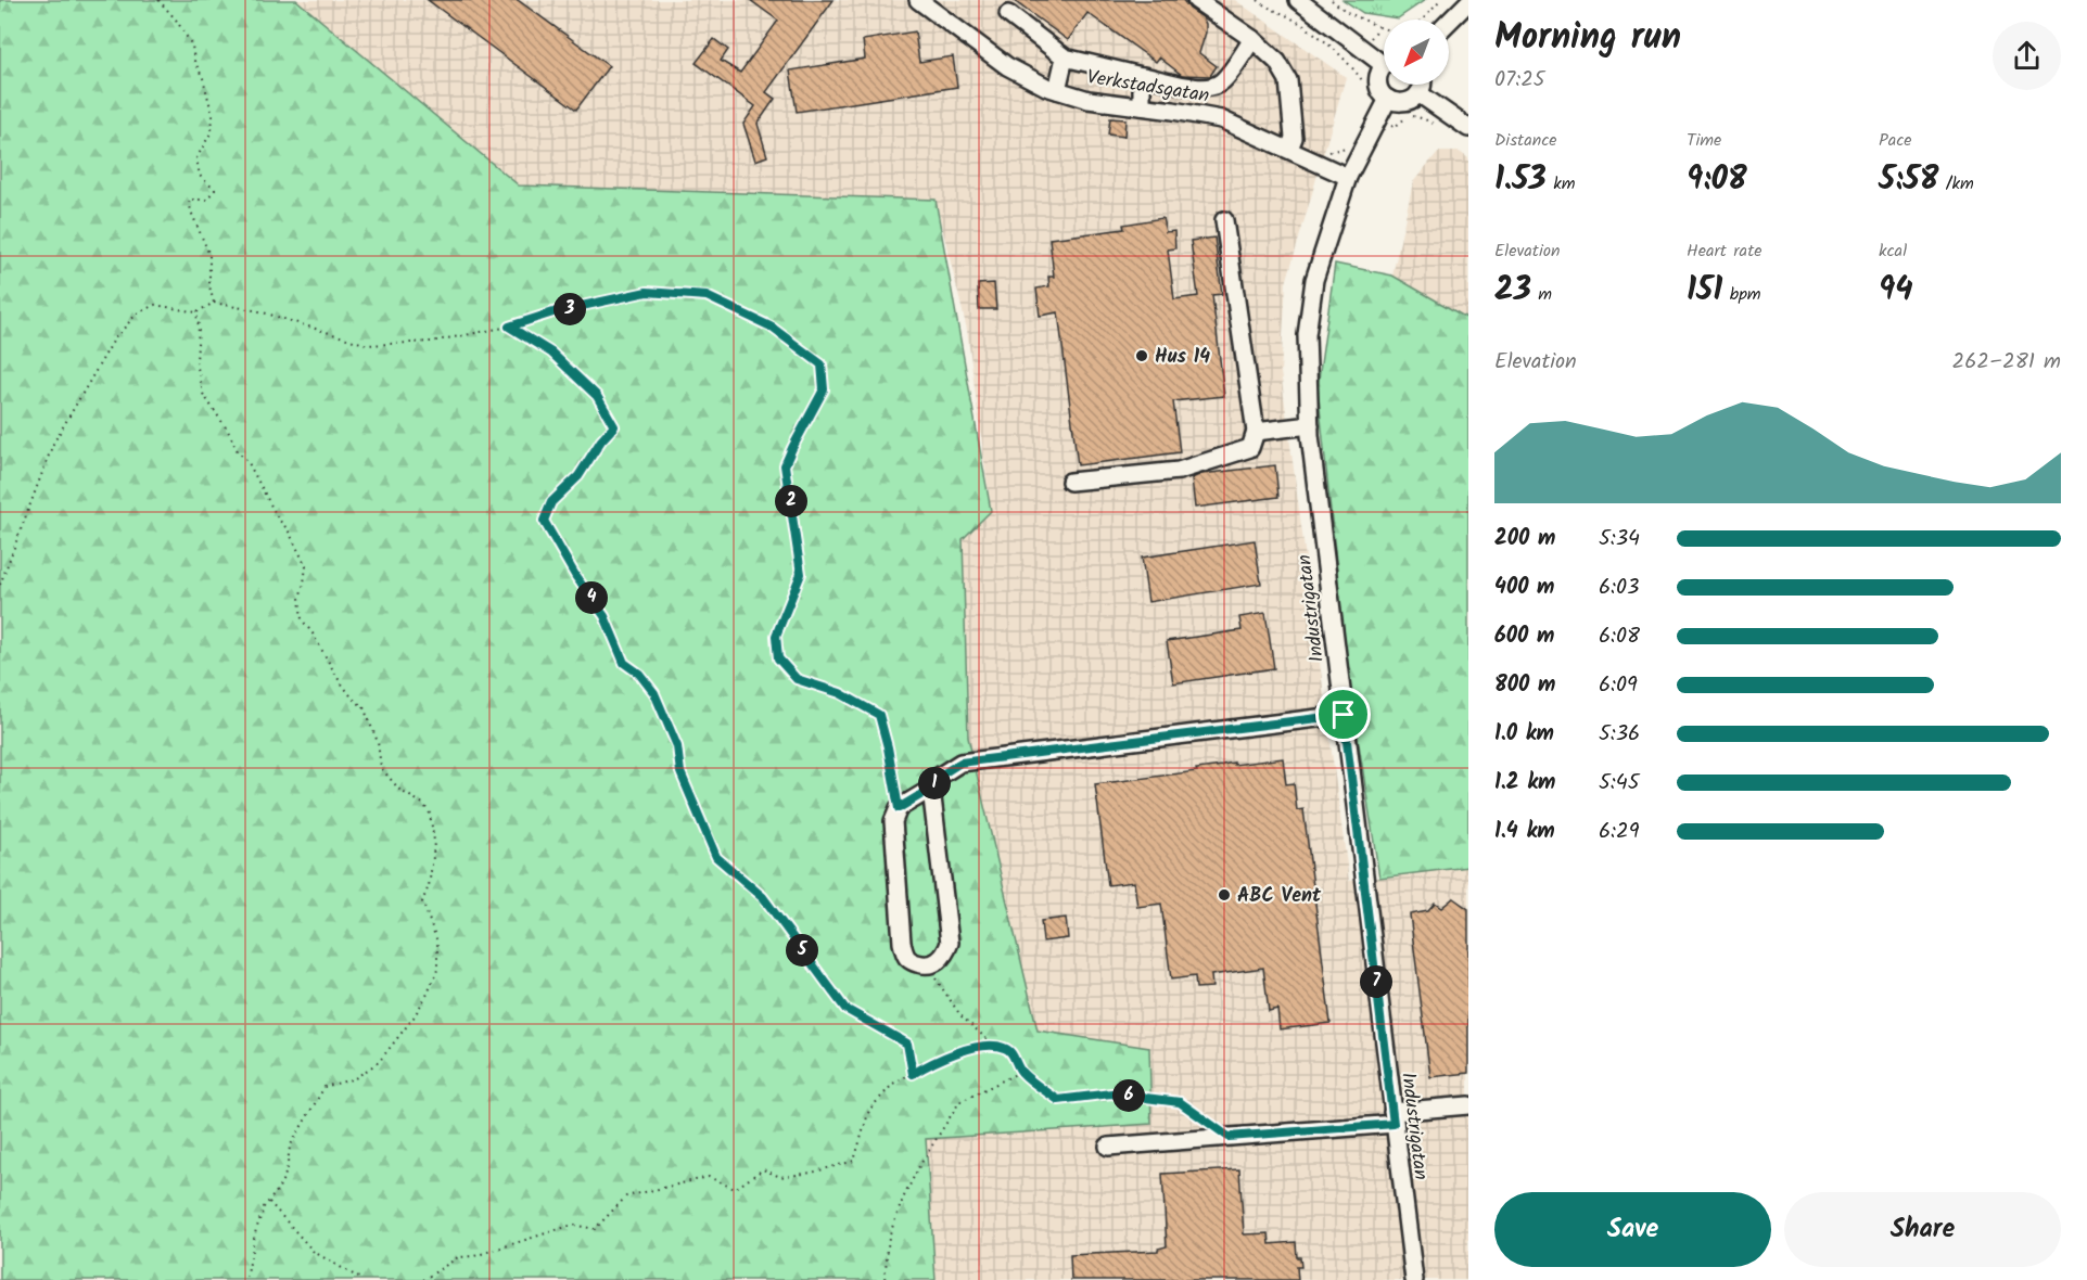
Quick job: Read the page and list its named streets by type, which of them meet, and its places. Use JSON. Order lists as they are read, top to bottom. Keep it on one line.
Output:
{"streets":{"street":["Verkstadsgatan","Industrigatan"]},"crossings":[["Verkstadsgatan","Industrigatan"]],"places":["Hus 14","ABC Vent"],"north":"bottom left","page":{"heading":["Morning run","07:25"],"stats":[["Distance","1.53 km"],["Time","9:08"],["Pace","5:58 /km"],["Elevation","23 m"],["Heart rate","151 bpm"],["kcal","94"]],"pins":["3","2","4","1","5","7","6"],"chart":["Elevation","262–281 m"],"list":[{"name":"200 m","note":"5:34"},{"name":"400 m","note":"6:03"},{"name":"600 m","note":"6:08"},{"name":"800 m","note":"6:09"},{"name":"1.0 km","note":"5:36"},{"name":"1.2 km","note":"5:45"},{"name":"1.4 km","note":"6:29"}],"buttons":["Save","Share"]}}
